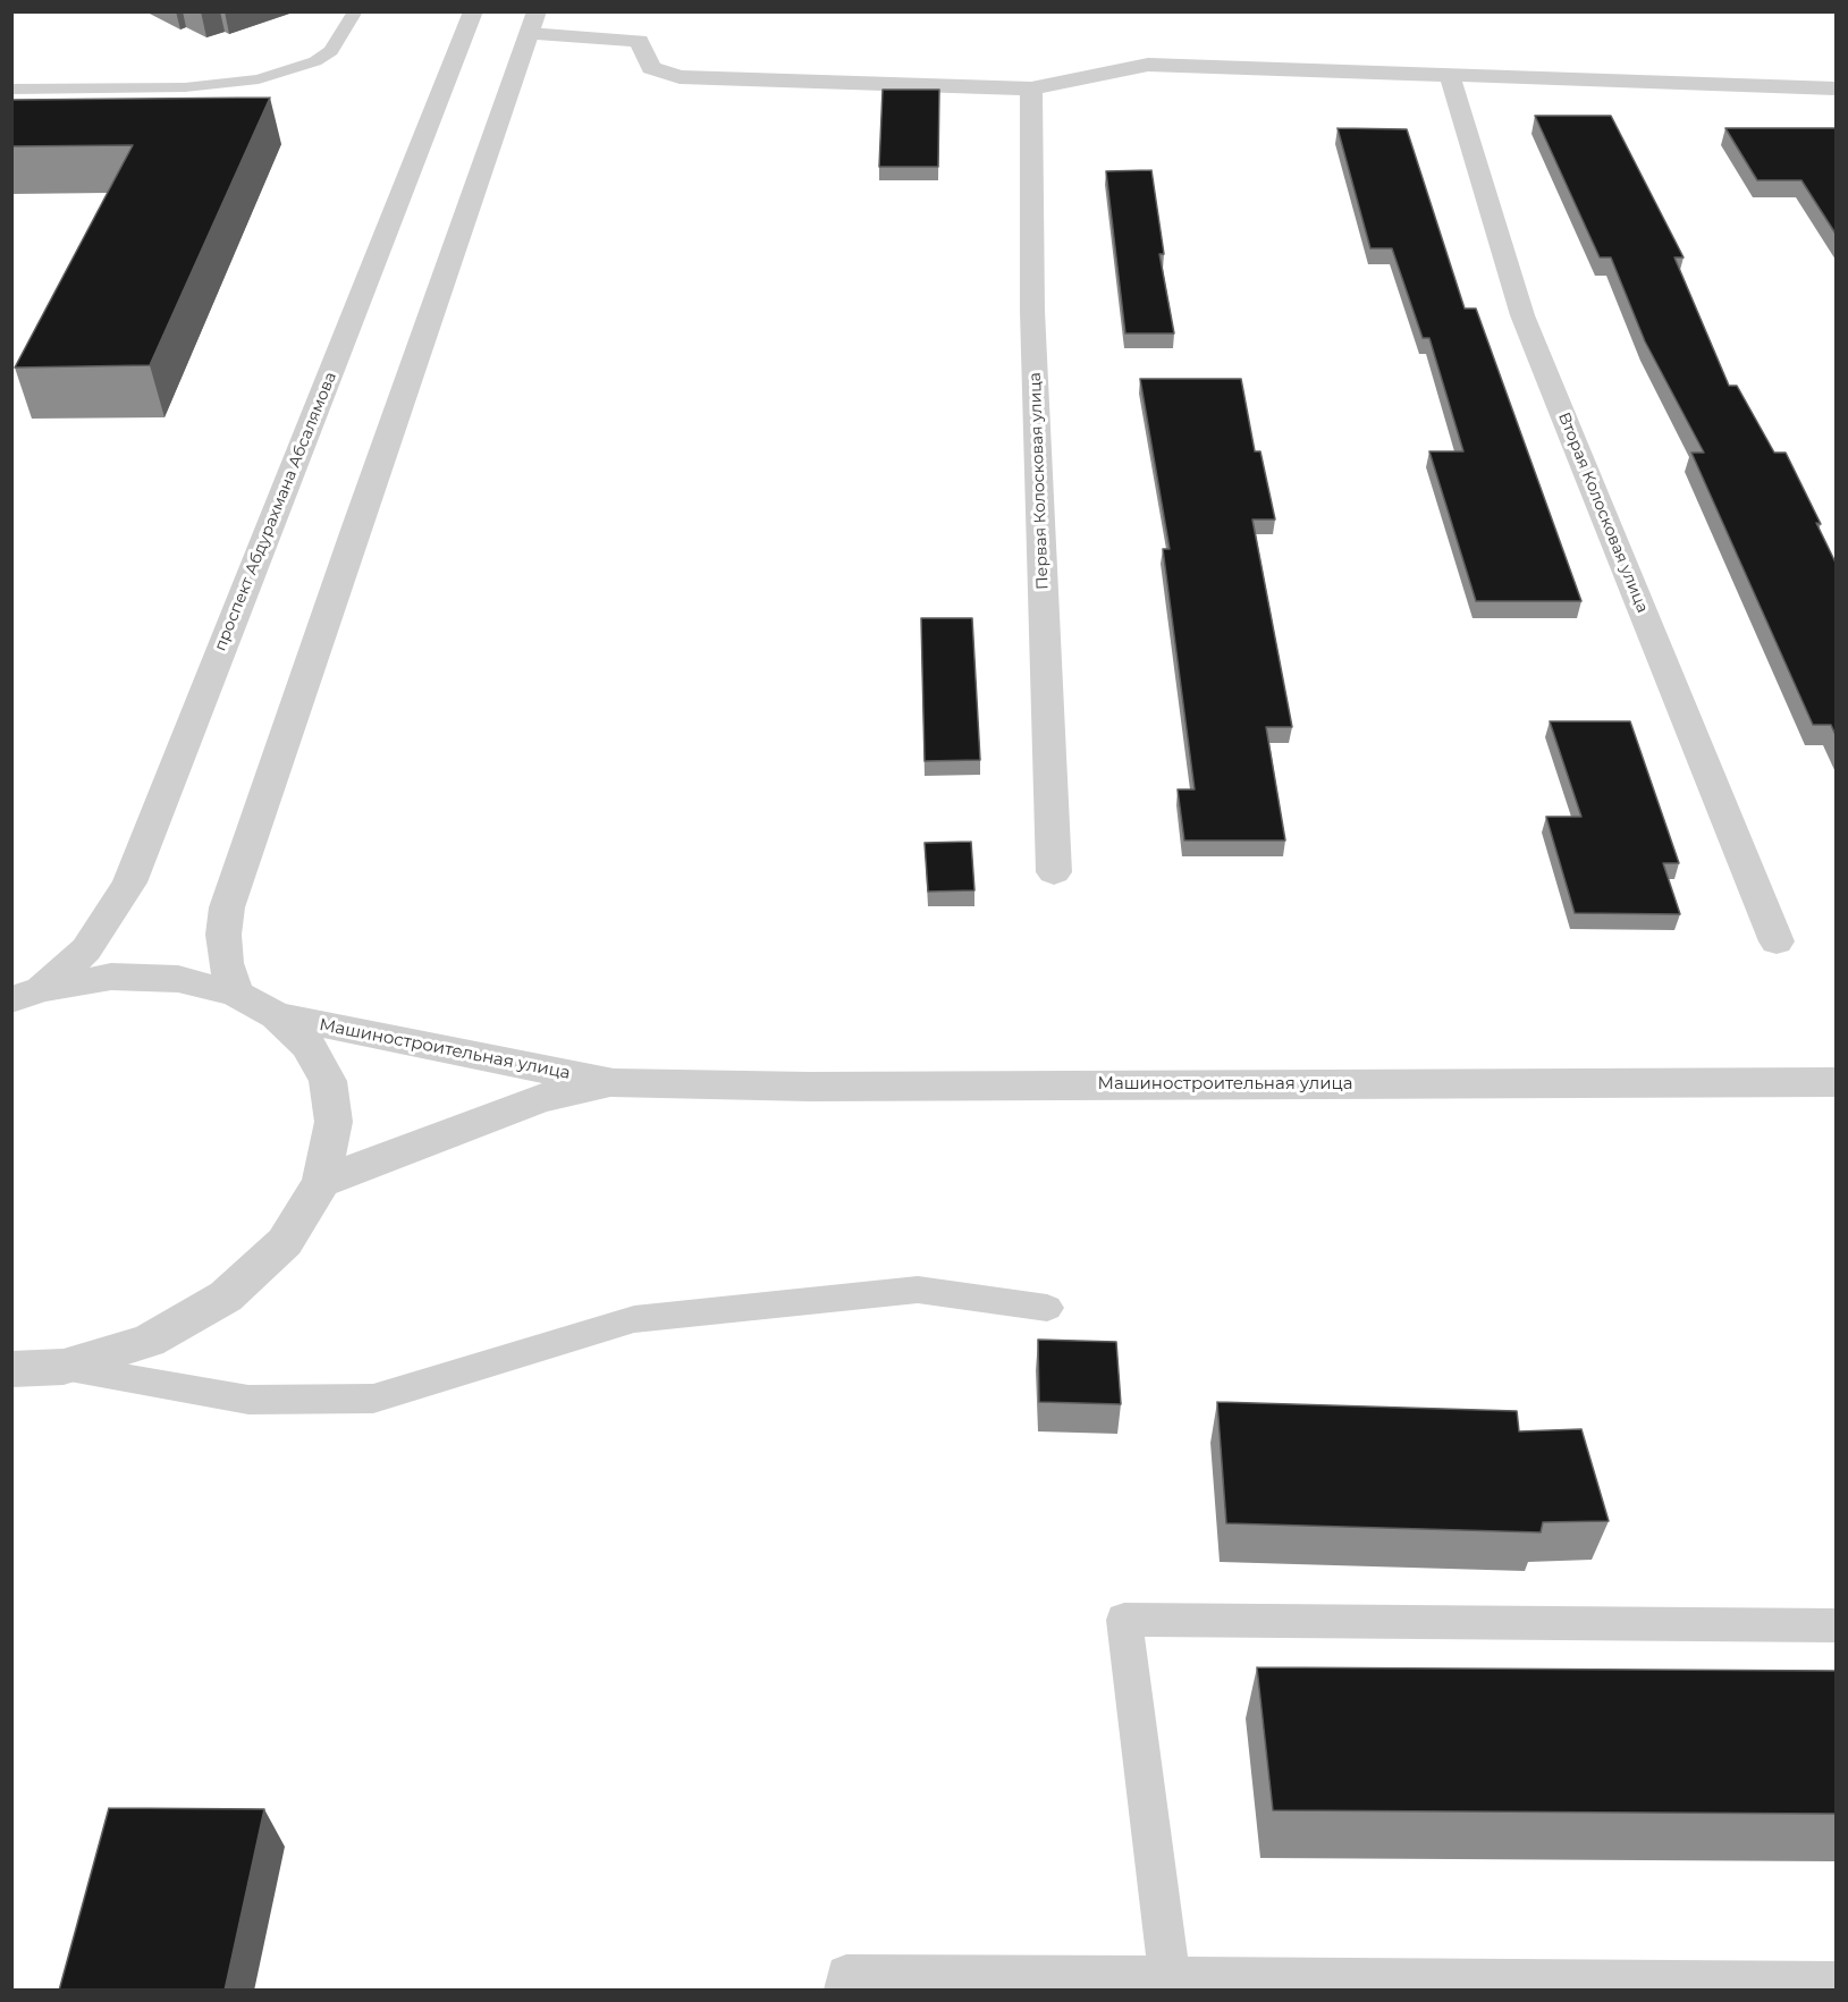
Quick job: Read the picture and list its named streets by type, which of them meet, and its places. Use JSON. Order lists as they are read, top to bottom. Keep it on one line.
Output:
{"streets":{"street":["Первая Колосковая улица","проспект Абдурахмана Абсалямова","Вторая Колосковая улица","Машиностроительная улица"]}}
